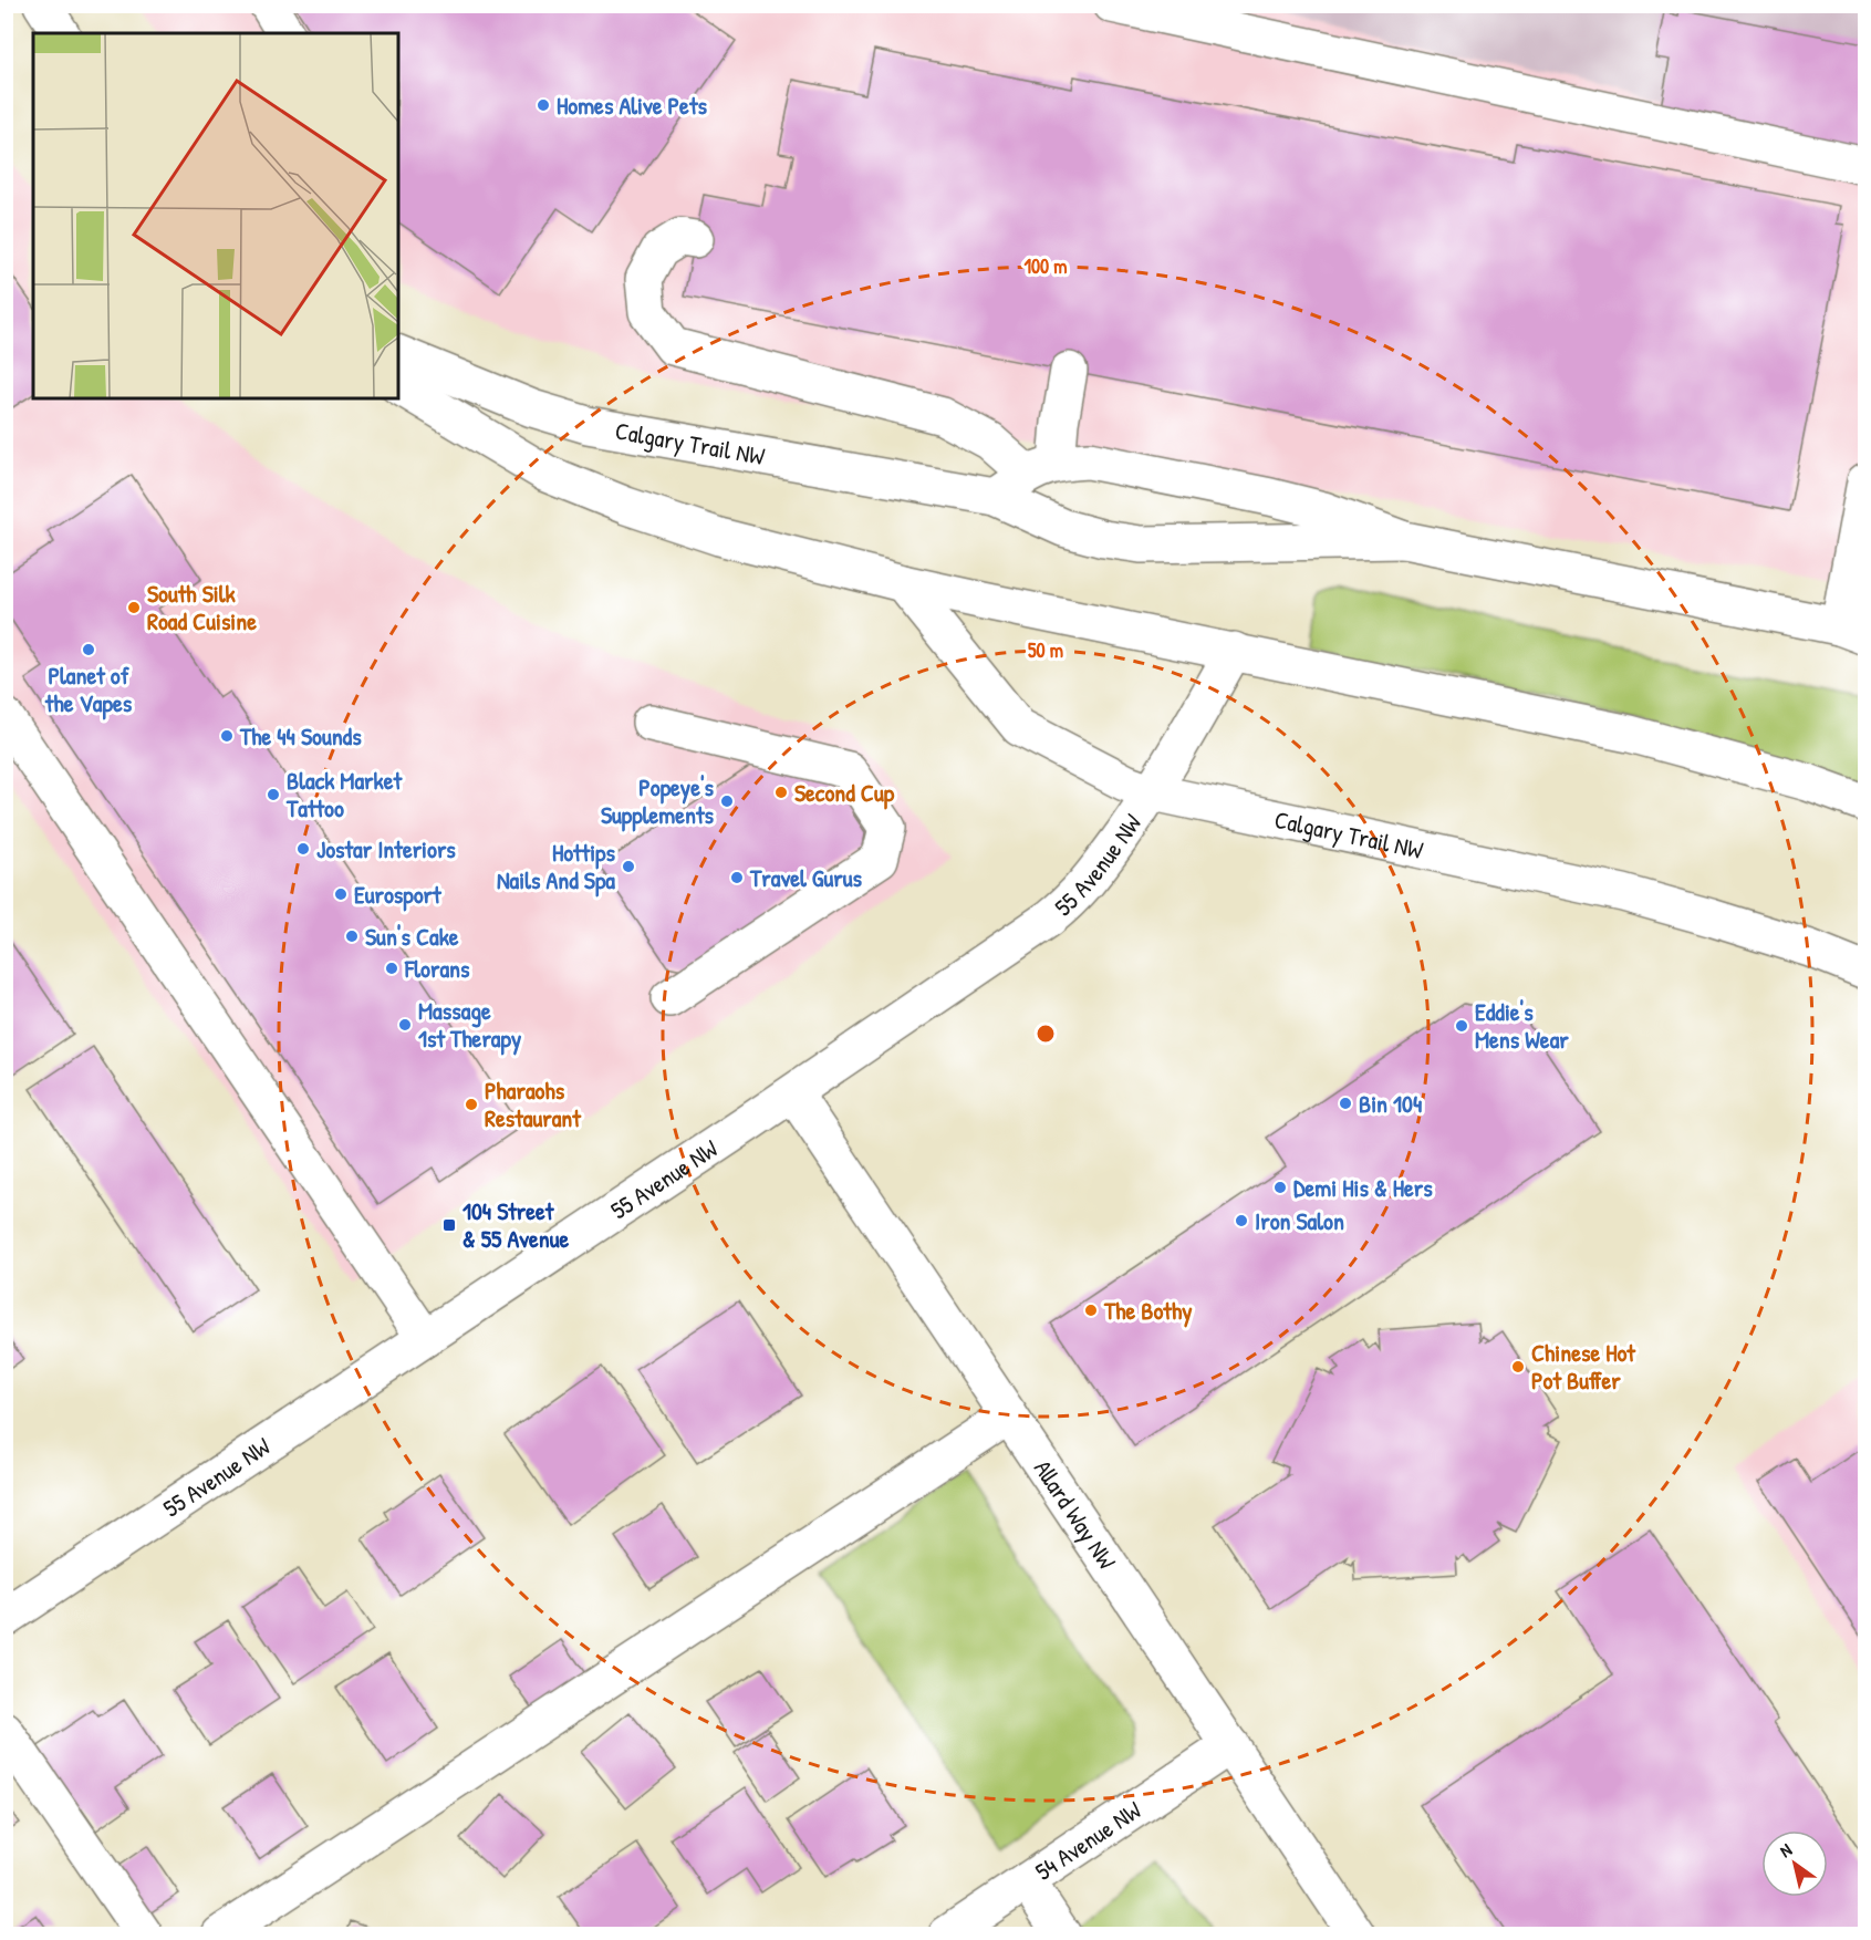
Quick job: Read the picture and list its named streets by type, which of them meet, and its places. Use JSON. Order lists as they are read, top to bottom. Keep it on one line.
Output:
{"streets":{"street":["Calgary Trail NW","55 Avenue NW","Allard Way NW","54 Avenue NW"]},"crossings":[["Calgary Trail NW","55 Avenue NW"],["55 Avenue NW","Allard Way NW"],["Allard Way NW","54 Avenue NW"]],"places":{"other":["Homes Alive Pets","South Silk Road Cuisine","Planet of the Vapes","The 44 Sounds","Second Cup","Black Market Tattoo","Popeye's Supplements","Jostar Interiors","Hottips Nails And Spa","Travel Gurus","Eurosport","Sun's Cake","Florans","Massage 1st Therapy","Eddie's Mens Wear","Bin 104","Pharaohs Restaurant","Demi His & Hers","Iron Salon","The Bothy","Chinese Hot Pot Buffer"],"transit":["104 Street & 55 Avenue"]},"north":"top left","rings":["100 m","50 m"]}
